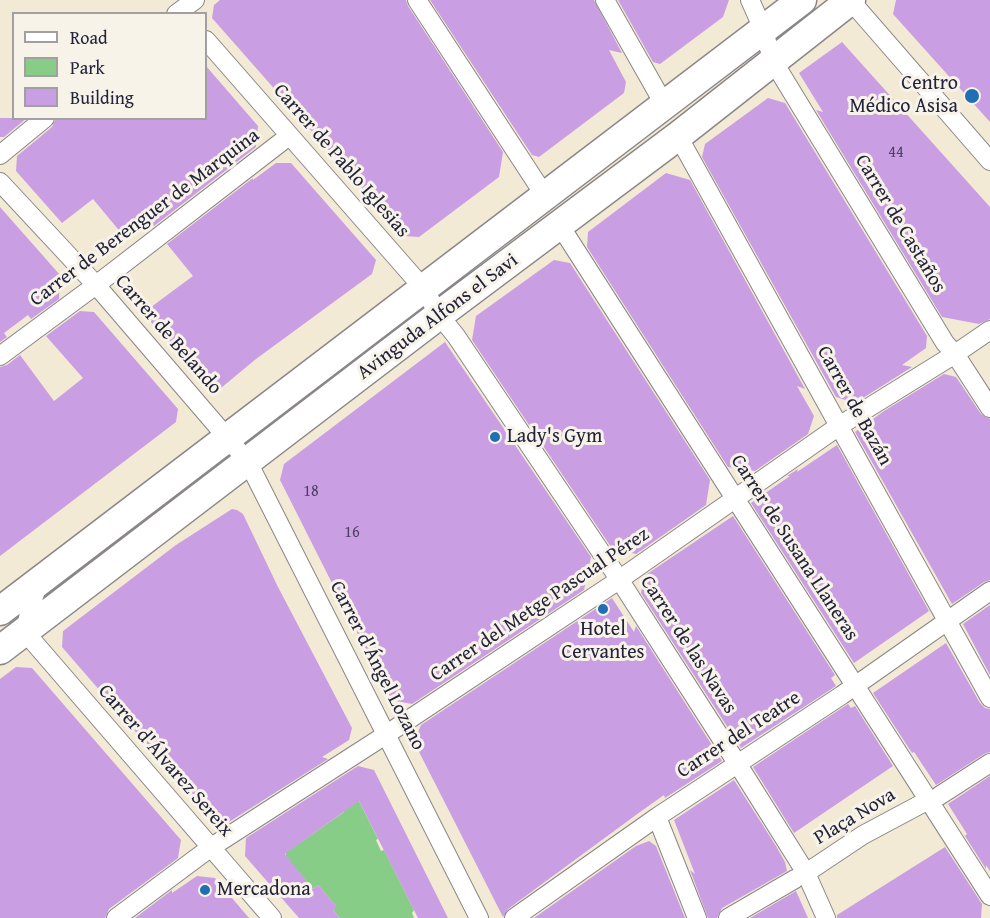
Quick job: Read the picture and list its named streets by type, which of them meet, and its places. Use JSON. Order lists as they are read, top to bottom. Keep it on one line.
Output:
{"streets":{"main road":["Avinguda Alfons el Savi"],"street":["Carrer de Pablo Iglesias","Carrer de Berenguer de Marquina","Carrer de Castaños","Carrer de Belando","Carrer de Bazán","Carrer de Susana Llaneras","Carrer del Metge Pascual Pérez","Carrer de las Navas","Carrer d'Ángel Lozano","Carrer del Teatre","Carrer d'Álvarez Sereix","Plaça Nova"]},"crossings":[["Carrer de Pablo Iglesias","Carrer de Berenguer de Marquina"],["Carrer de Pablo Iglesias","Avinguda Alfons el Savi"],["Carrer de Pablo Iglesias","Carrer de las Navas"],["Carrer de Berenguer de Marquina","Carrer de Belando"],["Carrer de Castaños","Avinguda Alfons el Savi"],["Carrer de Castaños","Carrer del Metge Pascual Pérez"],["Avinguda Alfons el Savi","Carrer de Belando"],["Avinguda Alfons el Savi","Carrer de Bazán"],["Avinguda Alfons el Savi","Carrer de Susana Llaneras"],["Avinguda Alfons el Savi","Carrer de las Navas"],["Avinguda Alfons el Savi","Carrer d'Ángel Lozano"],["Avinguda Alfons el Savi","Carrer d'Álvarez Sereix"],["Carrer de Belando","Carrer d'Ángel Lozano"],["Carrer de Bazán","Carrer del Metge Pascual Pérez"],["Carrer de Bazán","Carrer del Teatre"],["Carrer de Susana Llaneras","Carrer del Metge Pascual Pérez"],["Carrer de Susana Llaneras","Carrer del Teatre"],["Carrer del Metge Pascual Pérez","Carrer de las Navas"],["Carrer del Metge Pascual Pérez","Carrer d'Ángel Lozano"],["Carrer del Metge Pascual Pérez","Carrer d'Álvarez Sereix"],["Carrer de las Navas","Carrer del Teatre"]],"places":["Centro Médico Asisa","Lady's Gym","Hotel Cervantes","Mercadona"],"house_numbers":["44","18","16"],"legend":["Road","Park","Building"]}
